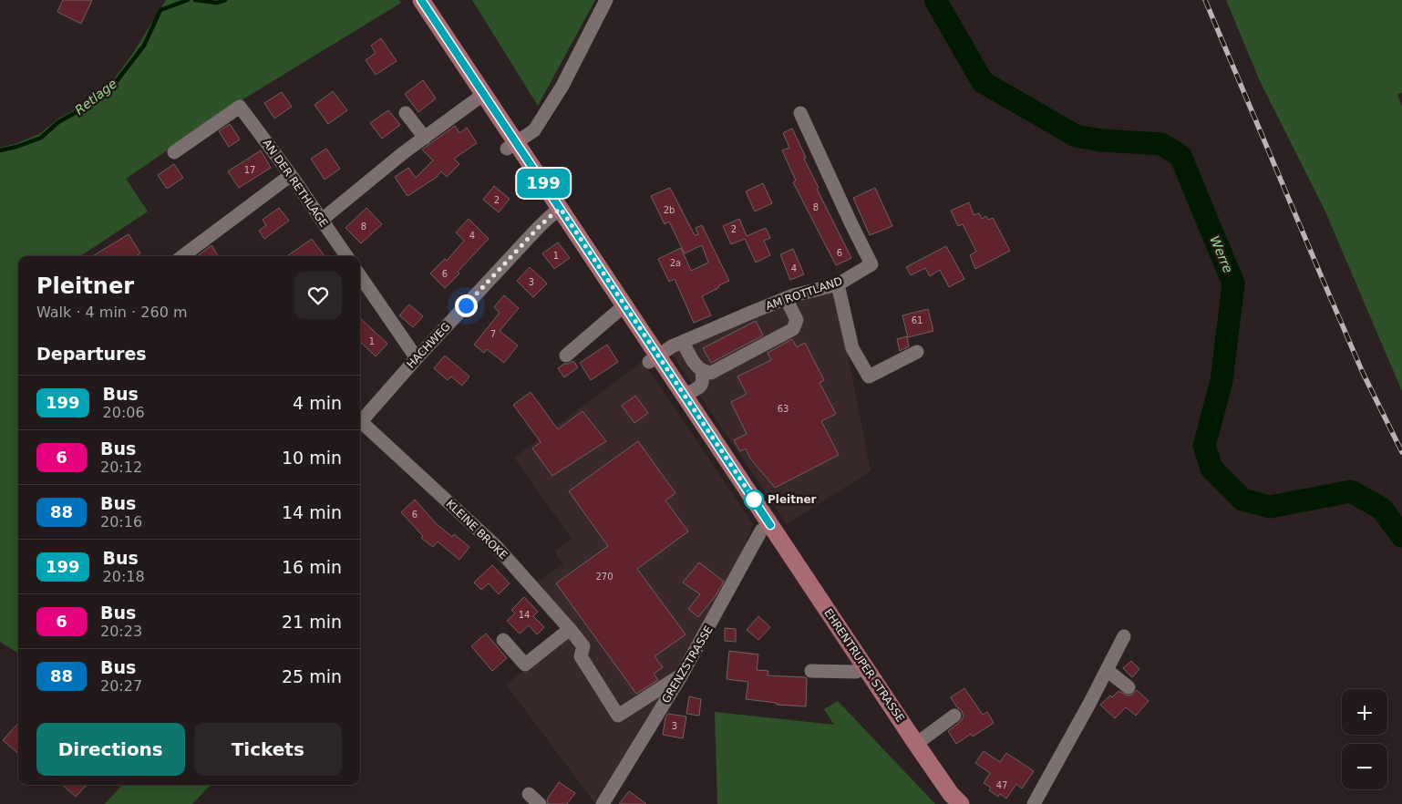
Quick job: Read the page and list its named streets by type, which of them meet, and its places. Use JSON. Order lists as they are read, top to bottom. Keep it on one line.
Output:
{"streets":{"main road":["EHRENTRUPER STRASSE"],"street":["AN DER RETHLAGE","AM ROTTLAND","HACHWEG","KLEINE BROKE","GRENZSTRASSE"]},"crossings":[["AM ROTTLAND","EHRENTRUPER STRASSE"],["HACHWEG","EHRENTRUPER STRASSE"],["KLEINE BROKE","GRENZSTRASSE"],["GRENZSTRASSE","EHRENTRUPER STRASSE"]],"water":["Retlage","Werre"],"places":["Pleitner"],"lines":["bus line 199"],"house_numbers":["17","2","8","2b","8","2","4","6","1","2a","4","6","3","61","7","1","63","6","270","14","3","47"],"page":{"on_map":"199","heading":[["Pleitner","Walk · 4 min · 260 m"],"Departures"],"list":[{"mark":"199","name":"Bus","note":"20:06","value":"4 min"},{"mark":"6","name":"Bus","note":"20:12","value":"10 min"},{"mark":"88","name":"Bus","note":"20:16","value":"14 min"},{"mark":"199","name":"Bus","note":"20:18","value":"16 min"},{"mark":"6","name":"Bus","note":"20:23","value":"21 min"},{"mark":"88","name":"Bus","note":"20:27","value":"25 min"}],"map_buttons":["+","−"],"buttons":["Directions","Tickets"]}}
